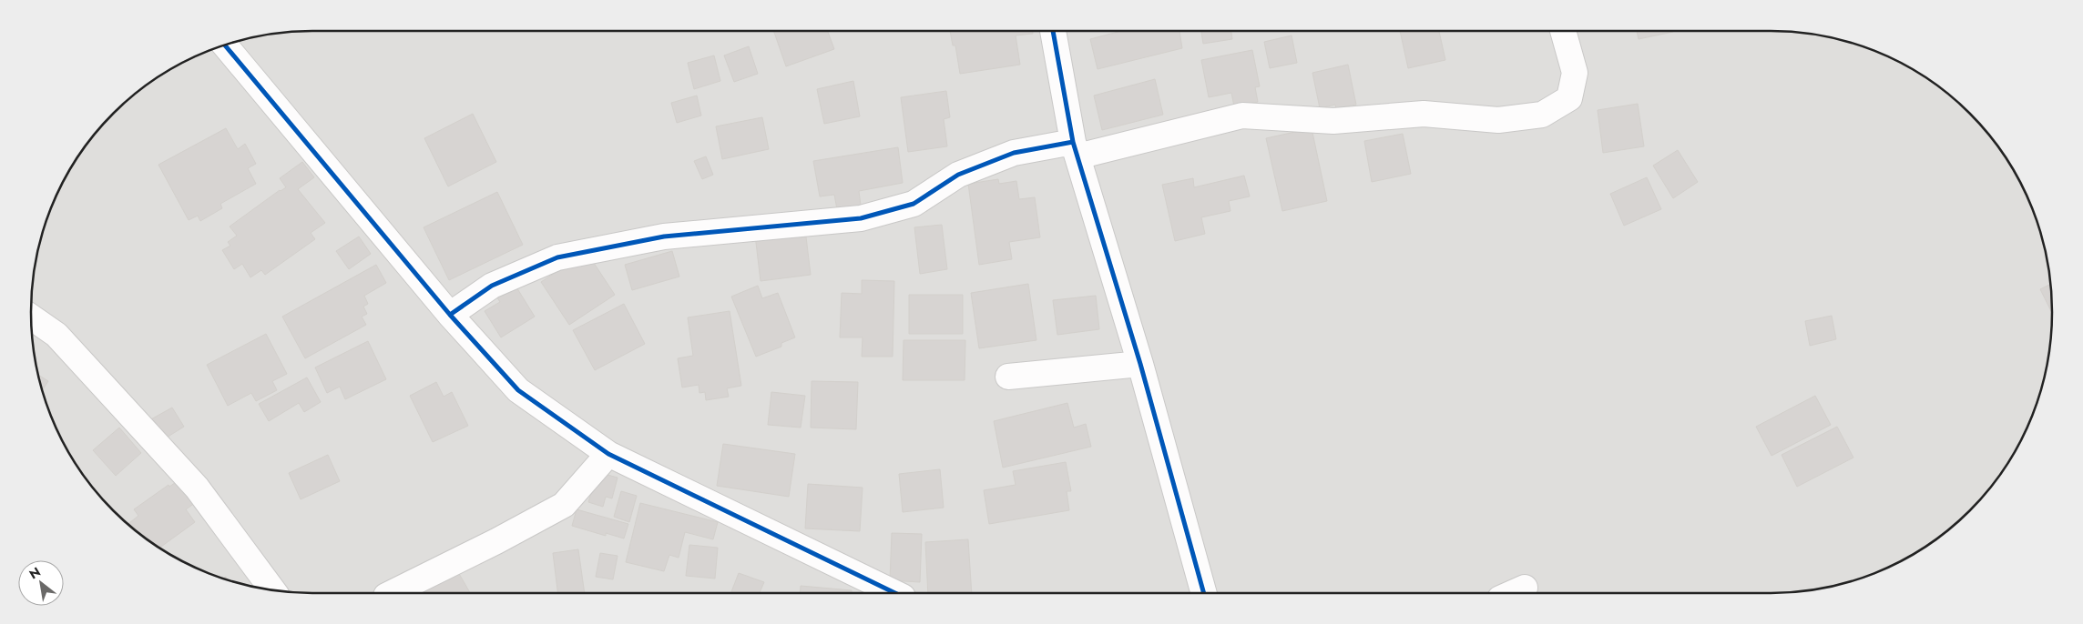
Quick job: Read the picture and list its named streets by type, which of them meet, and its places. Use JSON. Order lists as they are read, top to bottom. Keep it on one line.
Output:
{"north":"top left"}
